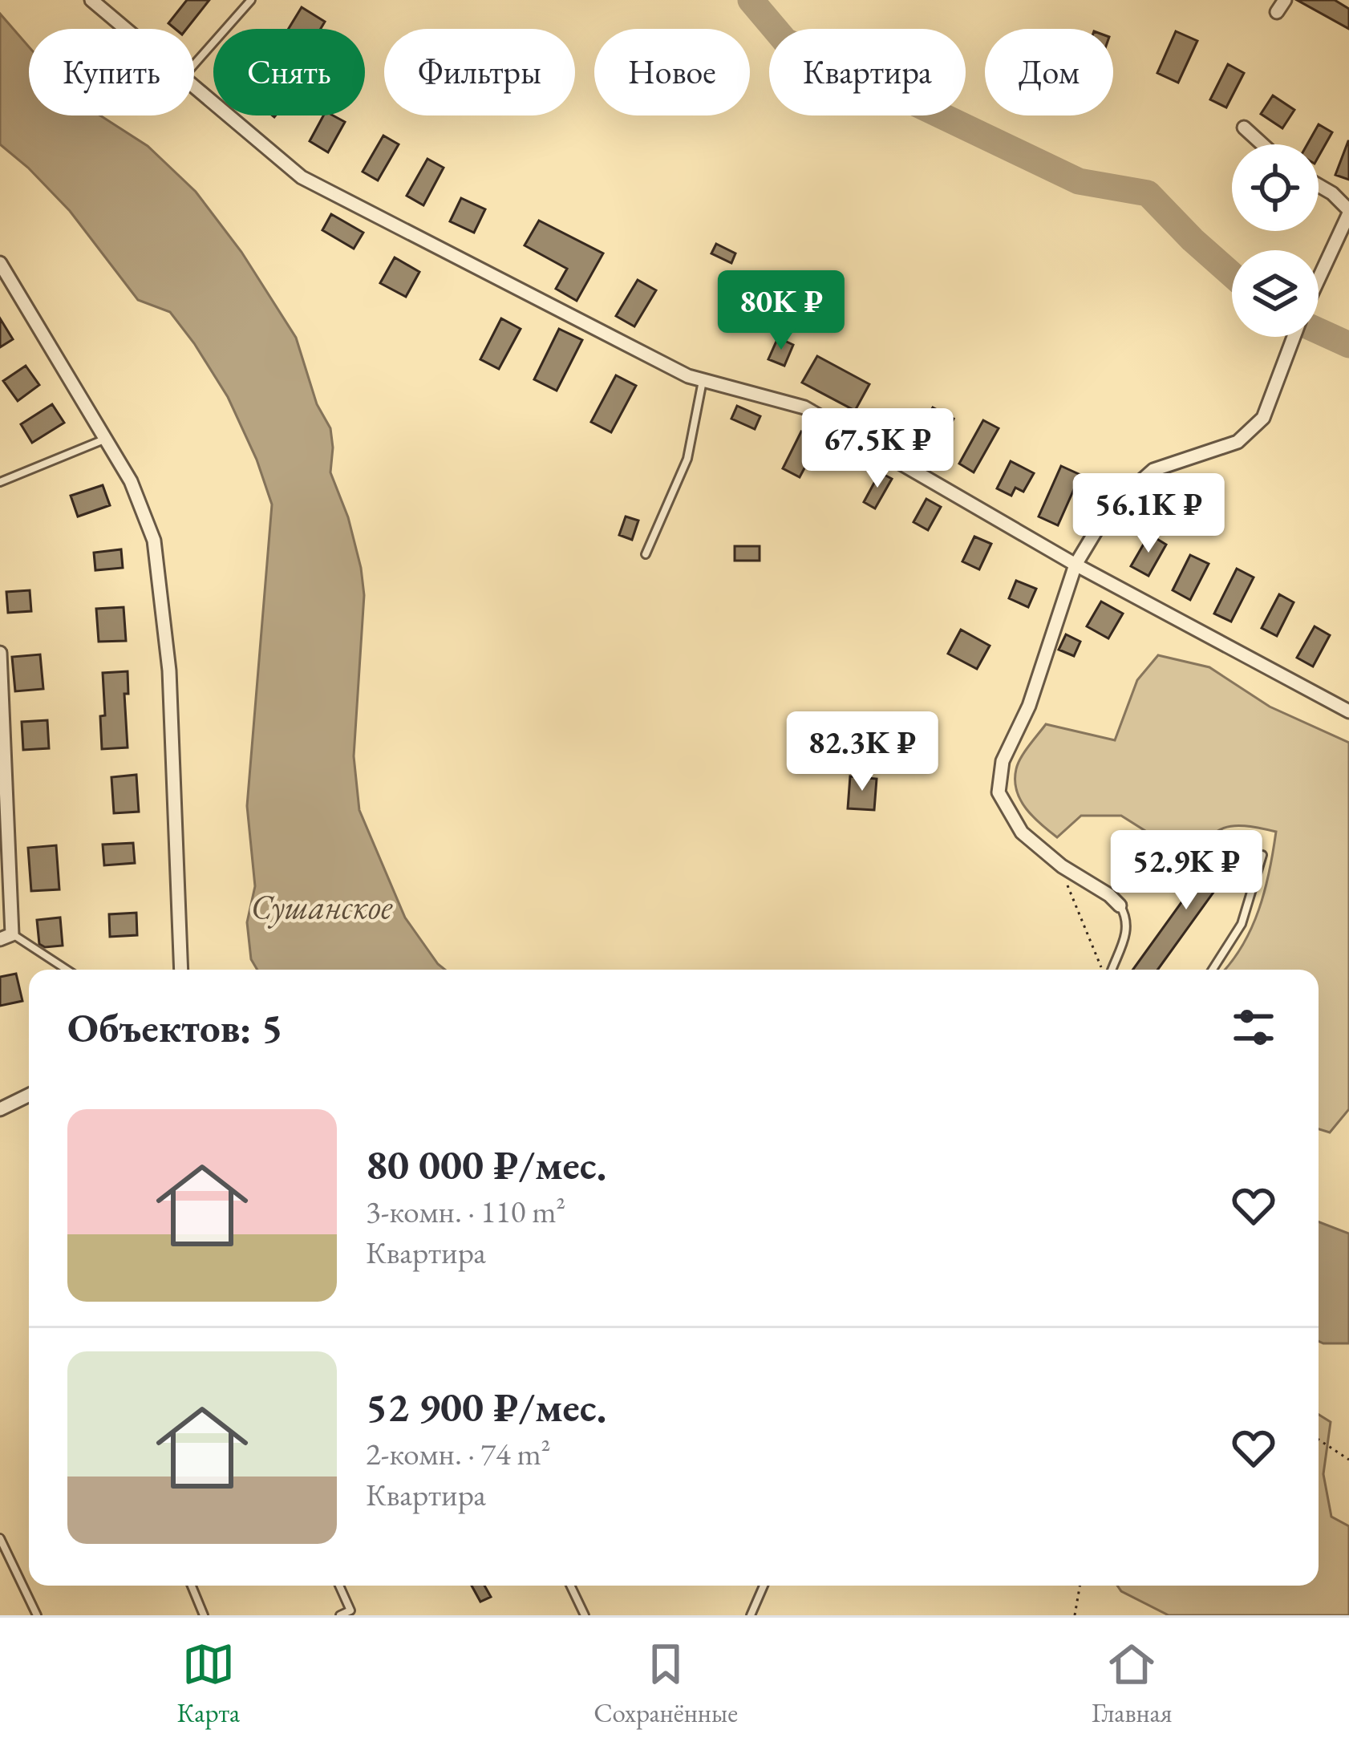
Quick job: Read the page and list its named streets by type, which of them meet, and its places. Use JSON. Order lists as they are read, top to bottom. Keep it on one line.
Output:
{"water":["Сушанское"],"page":{"chip":["Купить","Снять","Фильтры","Новое","Квартира","Дом"],"price":["80K ₽","67.5K ₽","56.1K ₽","82.3K ₽","52.9K ₽"],"heading":"Объектов: 5","list":[{"name":"80 000 ₽/мес.","note":"3-комн. · 110 m² · Квартира"},{"name":"52 900 ₽/мес.","note":"2-комн. · 74 m² · Квартира"}],"tabs":["Карта","Сохранённые","Главная"]}}
